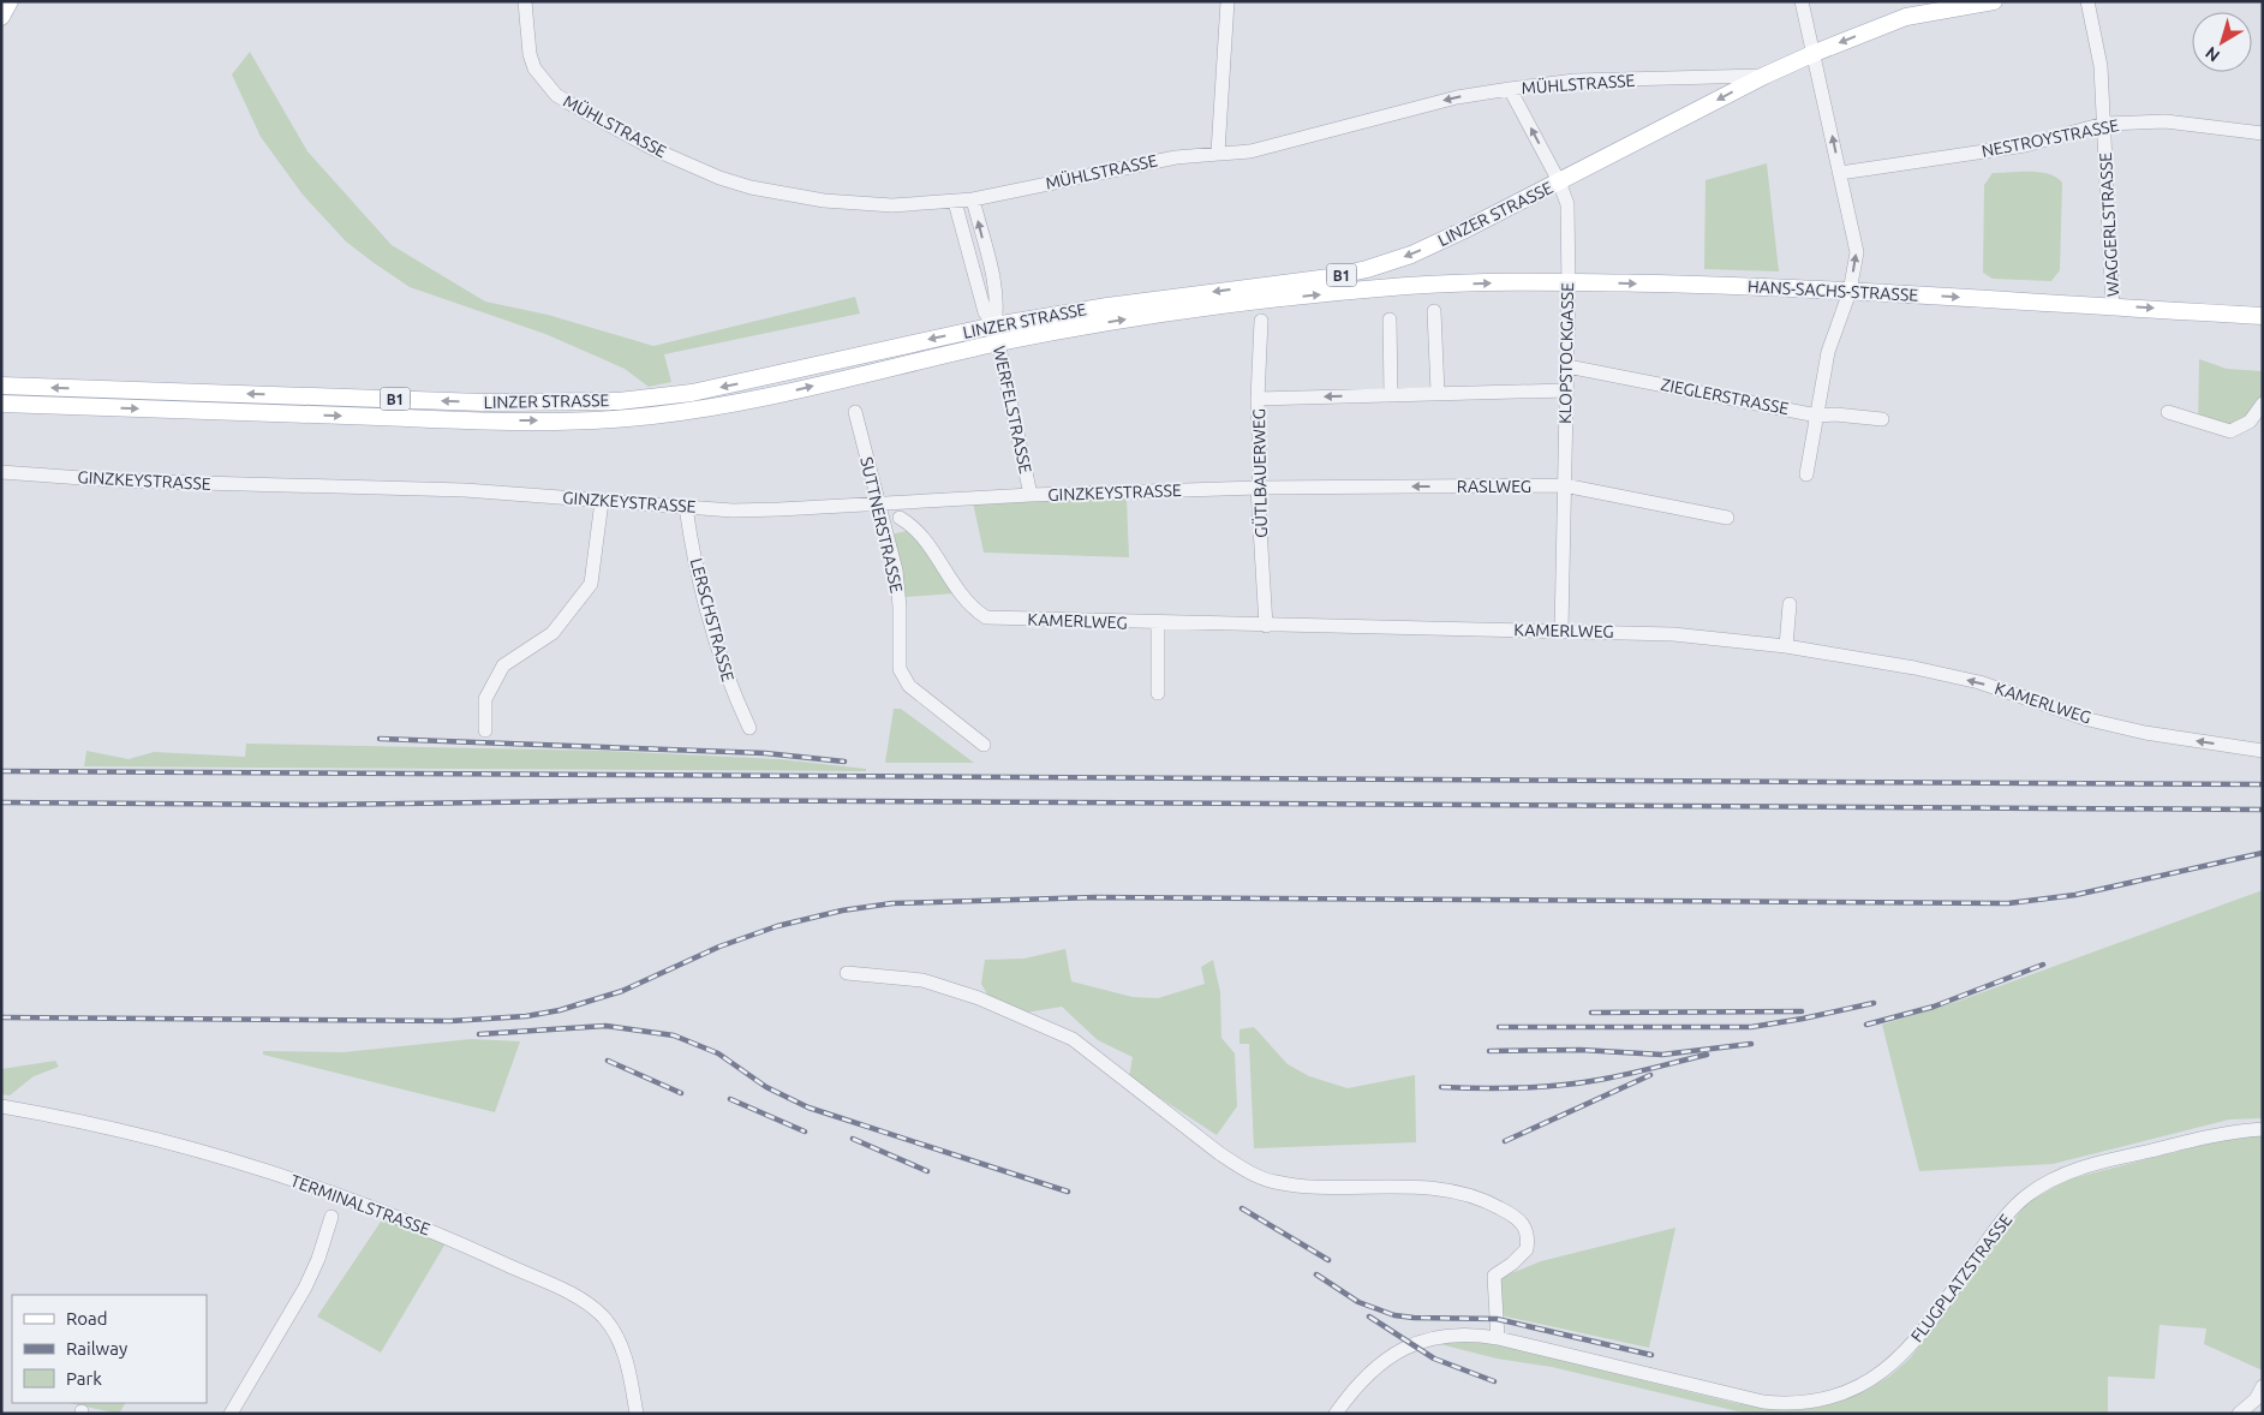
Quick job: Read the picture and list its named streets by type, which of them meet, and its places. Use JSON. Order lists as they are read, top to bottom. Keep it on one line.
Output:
{"streets":{"main road":["LINZER STRASSE","B1","HANS-SACHS-STRASSE"],"street":["MÜHLSTRASSE","NESTROYSTRASSE","WAGGERLSTRASSE","KLOPSTOCKGASSE","ZIEGLERSTRASSE","WERFELSTRASSE","GÜTLBAUERWEG","GINZKEYSTRASSE","RASLWEG","SUTTNERSTRASSE","LERSCHSTRASSE","KAMERLWEG","TERMINALSTRASSE","FLUGPLATZSTRASSE"]},"crossings":[["MÜHLSTRASSE","LINZER STRASSE"],["MÜHLSTRASSE","KLOPSTOCKGASSE"],["MÜHLSTRASSE","WERFELSTRASSE"],["NESTROYSTRASSE","WAGGERLSTRASSE"],["LINZER STRASSE","HANS-SACHS-STRASSE"],["LINZER STRASSE","KLOPSTOCKGASSE"],["LINZER STRASSE","WERFELSTRASSE"],["WAGGERLSTRASSE","HANS-SACHS-STRASSE"],["HANS-SACHS-STRASSE","KLOPSTOCKGASSE"],["KLOPSTOCKGASSE","ZIEGLERSTRASSE"],["KLOPSTOCKGASSE","RASLWEG"],["KLOPSTOCKGASSE","KAMERLWEG"],["WERFELSTRASSE","GINZKEYSTRASSE"],["GÜTLBAUERWEG","GINZKEYSTRASSE"],["GÜTLBAUERWEG","RASLWEG"],["GÜTLBAUERWEG","KAMERLWEG"],["GINZKEYSTRASSE","RASLWEG"],["GINZKEYSTRASSE","SUTTNERSTRASSE"],["GINZKEYSTRASSE","LERSCHSTRASSE"]],"one_way":["HANS-SACHS-STRASSE"],"legend":["Road","Railway","Park"],"north":"bottom left"}
